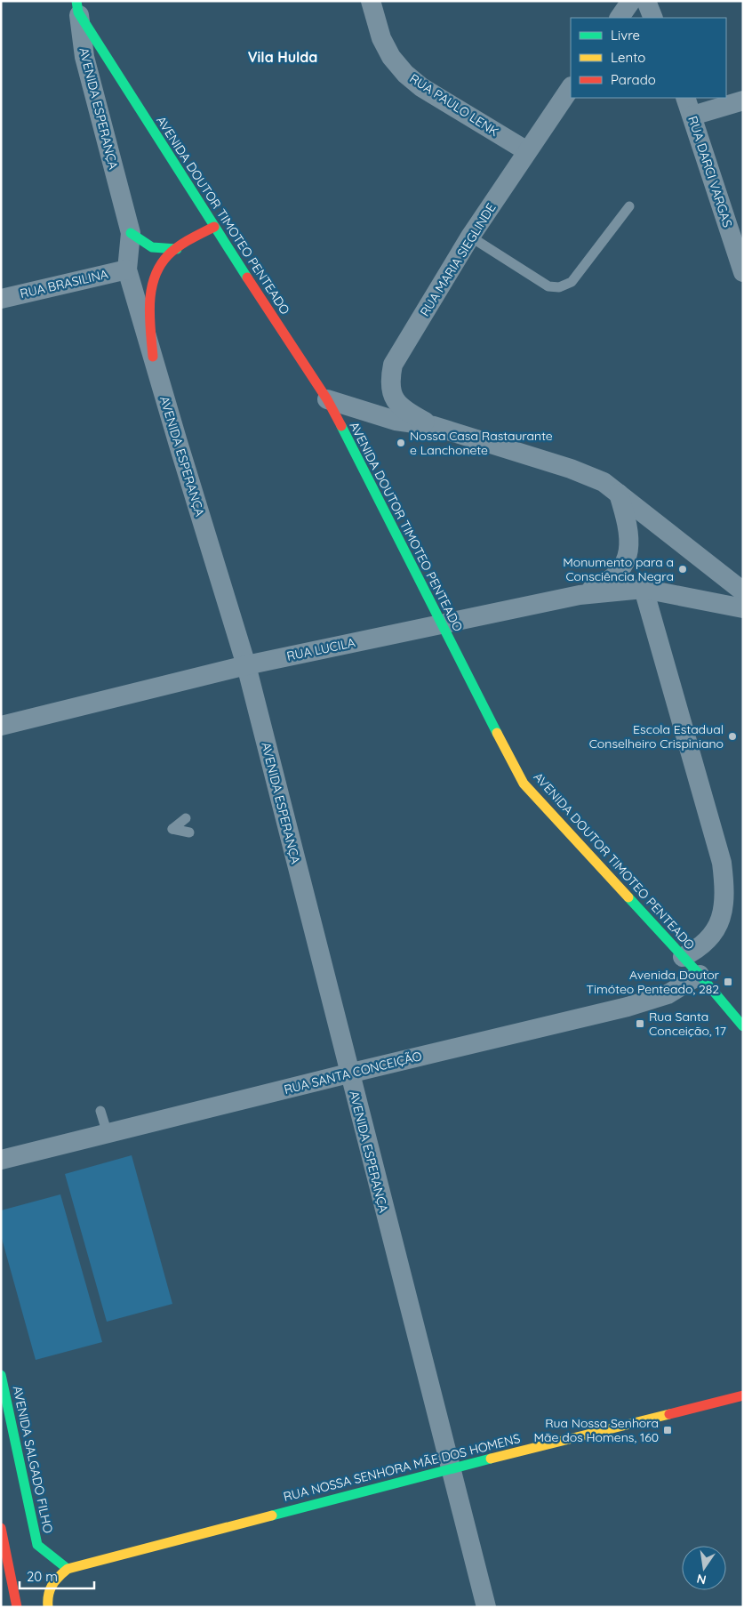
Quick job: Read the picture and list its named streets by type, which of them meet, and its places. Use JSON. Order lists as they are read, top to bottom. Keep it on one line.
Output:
{"streets":{"main road":["AVENIDA DOUTOR TIMOTEO PENTEADO","AVENIDA SALGADO FILHO","RUA NOSSA SENHORA MÃE DOS HOMENS"],"street":["RUA PAULO LENK","AVENIDA ESPERANÇA","RUA DARCI VARGAS","RUA MARIA SIEGLINDE","RUA BRASILINA","RUA LUCILA","RUA SANTA CONCEIÇÃO"]},"crossings":[["RUA PAULO LENK","RUA MARIA SIEGLINDE"],["AVENIDA ESPERANÇA","AVENIDA DOUTOR TIMOTEO PENTEADO"],["AVENIDA ESPERANÇA","RUA BRASILINA"],["AVENIDA ESPERANÇA","RUA LUCILA"],["AVENIDA ESPERANÇA","RUA SANTA CONCEIÇÃO"],["AVENIDA ESPERANÇA","RUA NOSSA SENHORA MÃE DOS HOMENS"],["AVENIDA DOUTOR TIMOTEO PENTEADO","RUA LUCILA"],["AVENIDA DOUTOR TIMOTEO PENTEADO","RUA SANTA CONCEIÇÃO"],["AVENIDA SALGADO FILHO","RUA NOSSA SENHORA MÃE DOS HOMENS"]],"districts":["Vila Hulda"],"places":{"other":["Nossa Casa Rastaurante e Lanchonete","Monumento para a Consciência Negra","Escola Estadual Conselheiro Crispiniano"],"transit":["Avenida Doutor Timóteo Penteado, 282","Rua Santa Conceição, 17","Rua Nossa Senhora Mãe dos Homens, 160"]},"legend":["Livre","Lento","Parado"],"scale_bar":"20 m","north":"bottom"}
